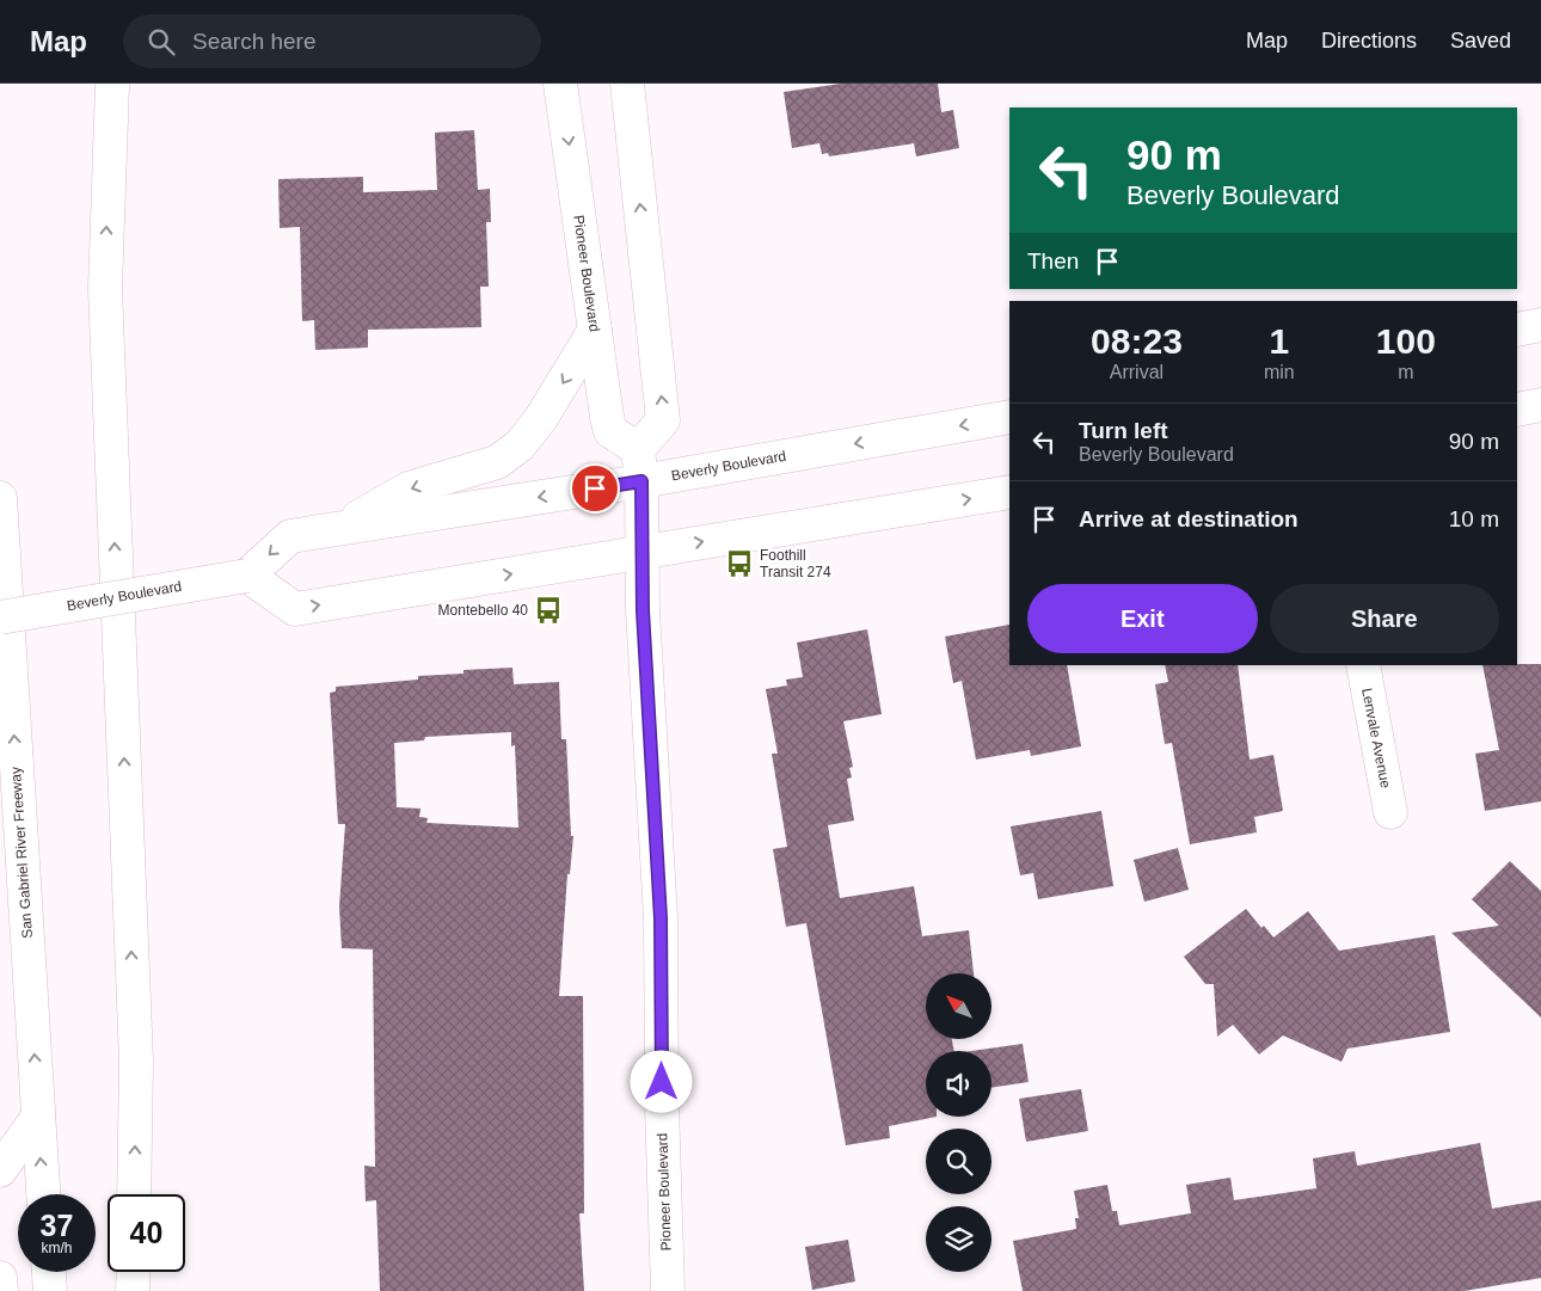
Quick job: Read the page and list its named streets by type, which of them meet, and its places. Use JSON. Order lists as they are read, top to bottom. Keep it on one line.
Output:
{"streets":{"main road":["Pioneer Boulevard","Beverly Boulevard","Lenvale Avenue","San Gabriel River Freeway"]},"crossings":[["Pioneer Boulevard","Beverly Boulevard"]],"places":{"bus stop":["Foothill Transit 274","Montebello 40"]},"north":"top left","page":{"header":"Map","search":"Search here","nav":["Map","Directions","Saved"],"turn":["90 m","Beverly Boulevard"],"then":"Then","eta":["08:23","Arrival","1","min","100","m"],"list":[{"name":"Turn left","note":"Beverly Boulevard","value":"90 m"},{"name":"Arrive at destination","value":"10 m"}],"buttons":["Exit","Share"],"speed":"37 km/h","limit":"40"}}
